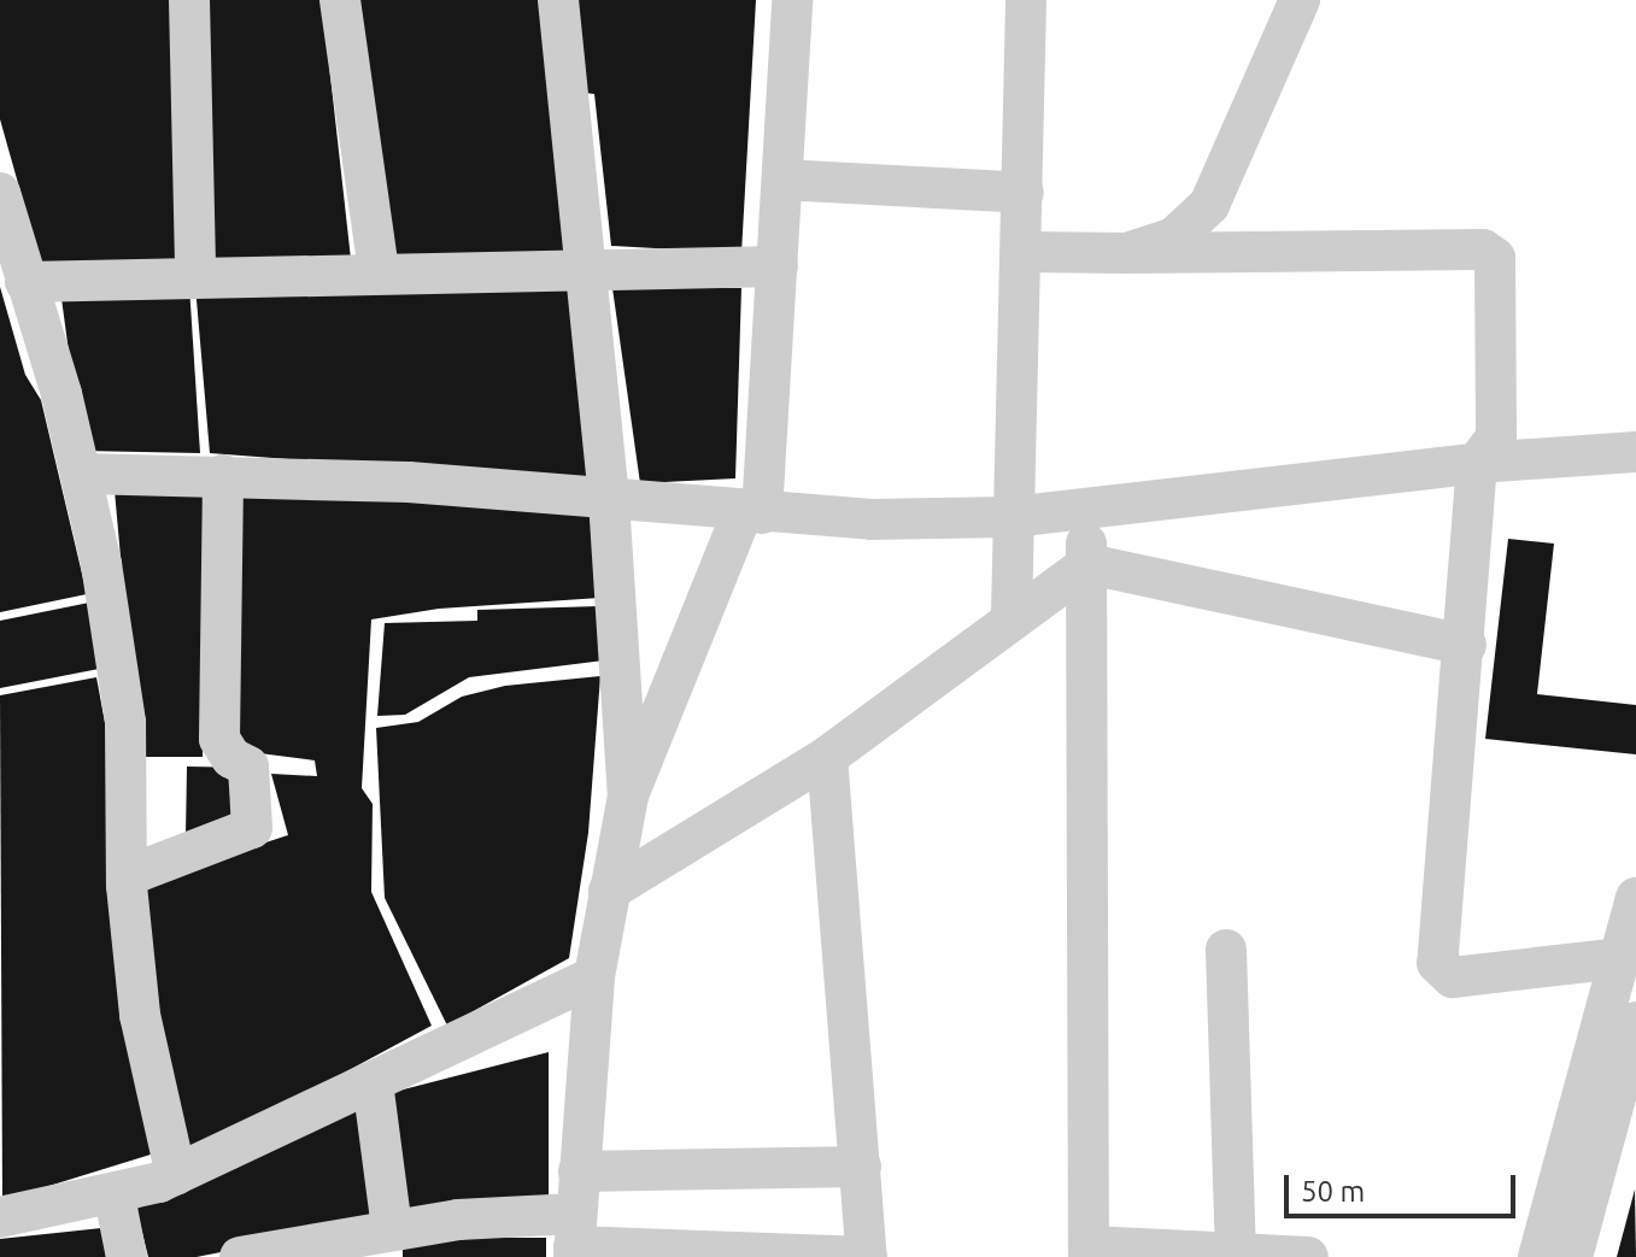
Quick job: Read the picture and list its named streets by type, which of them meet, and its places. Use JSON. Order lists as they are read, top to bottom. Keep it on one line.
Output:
{"scale_bar":"50 m"}
